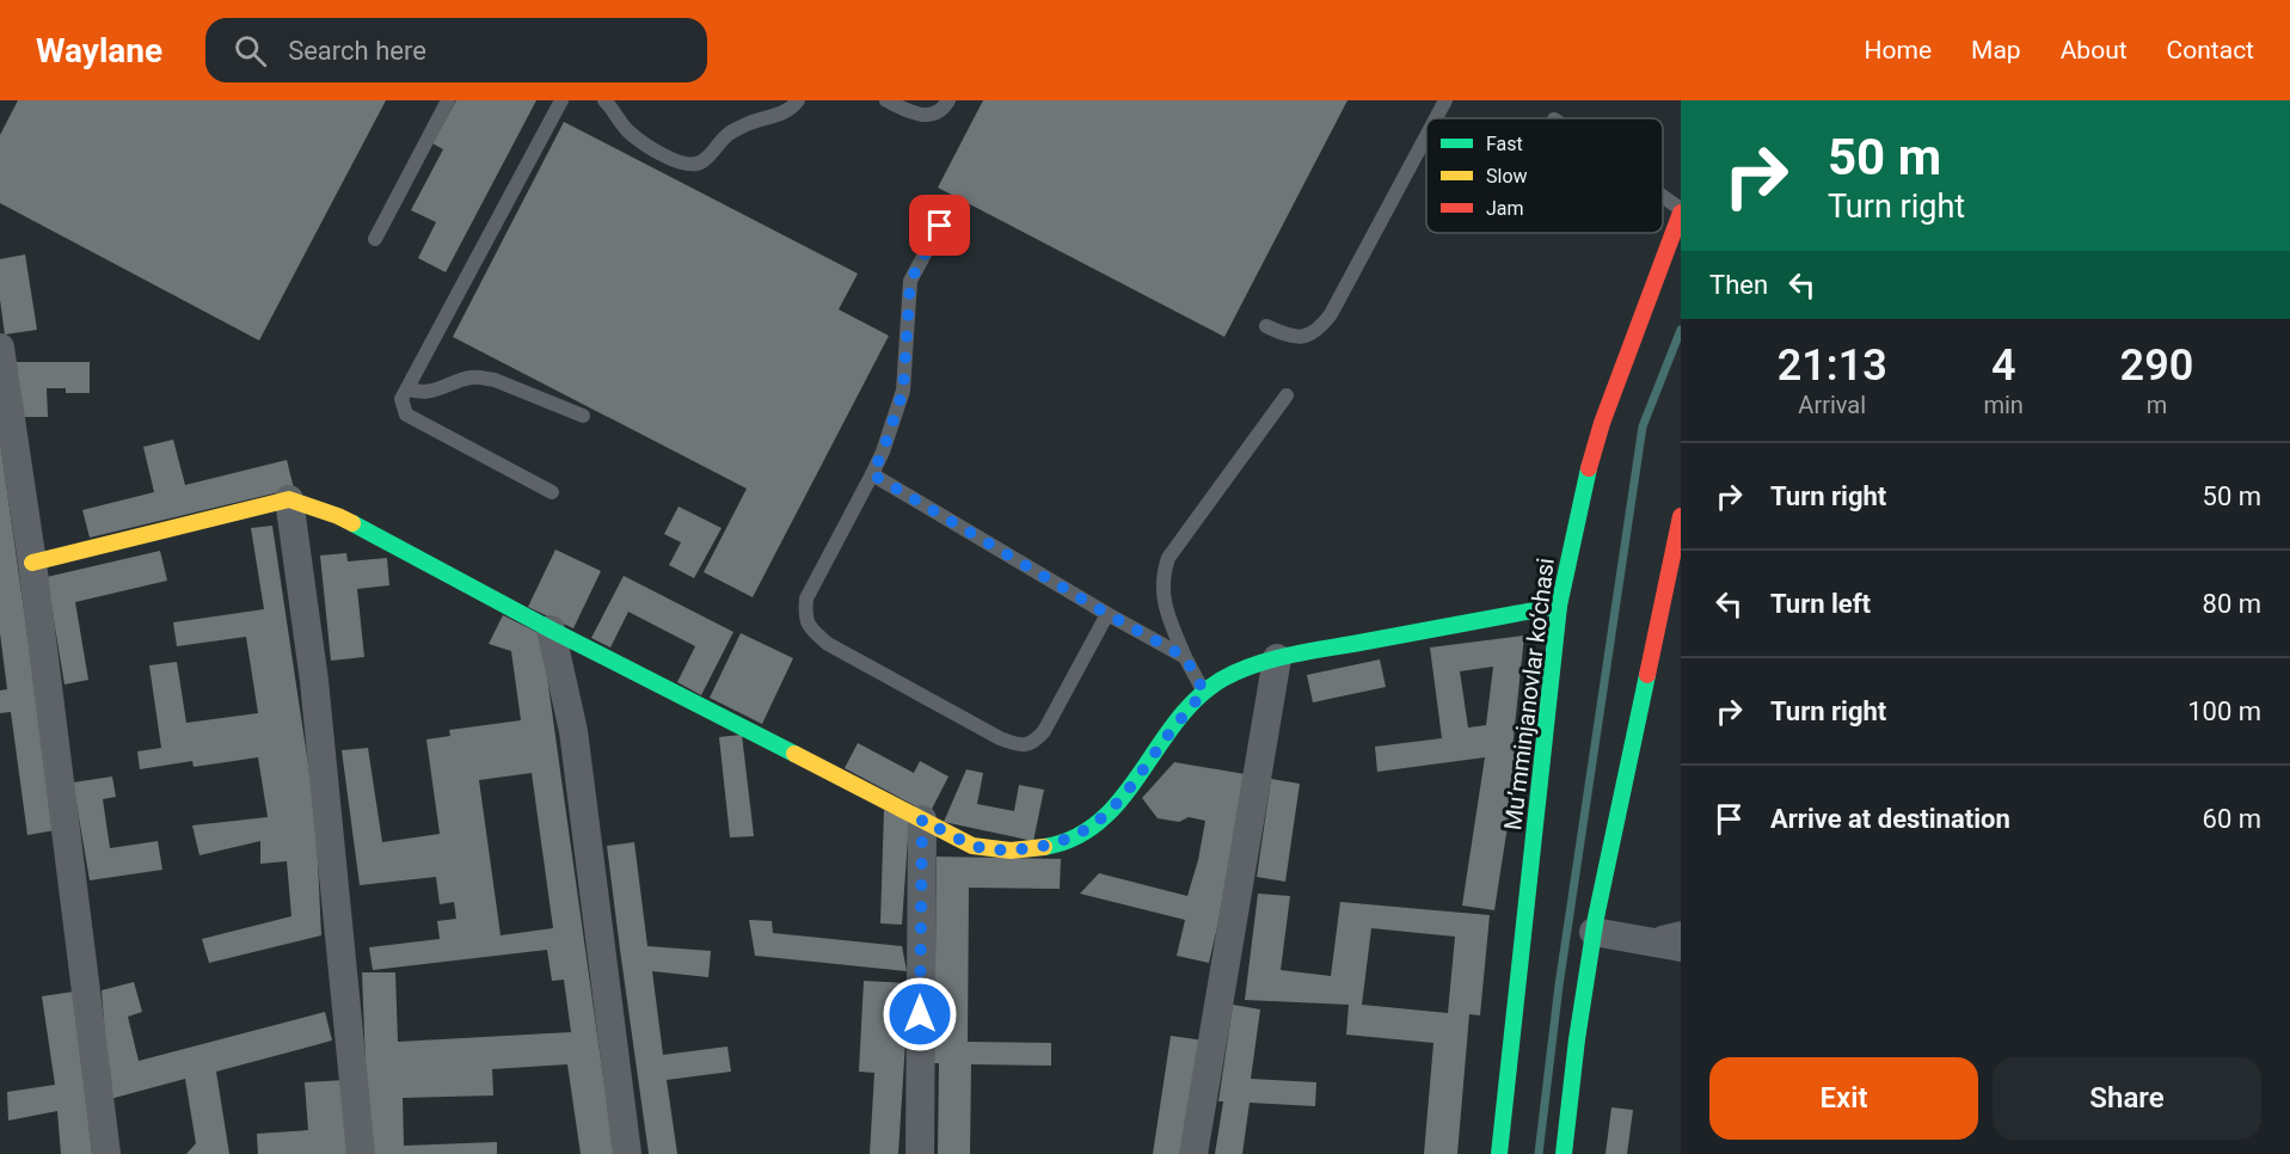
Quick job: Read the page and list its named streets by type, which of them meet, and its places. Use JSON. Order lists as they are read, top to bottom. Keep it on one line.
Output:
{"streets":{"street":["Mu’mminjanovlar ko‘chasi"]},"legend":["Fast","Slow","Jam"],"page":{"header":"Waylane","search":"Search here","nav":["Home","Map","About","Contact"],"turn":["50 m","Turn right"],"then":"Then","eta":["21:13","Arrival","4","min","290","m"],"list":[{"name":"Turn right","value":"50 m"},{"name":"Turn left","value":"80 m"},{"name":"Turn right","value":"100 m"},{"name":"Arrive at destination","value":"60 m"}],"buttons":["Exit","Share"]}}
